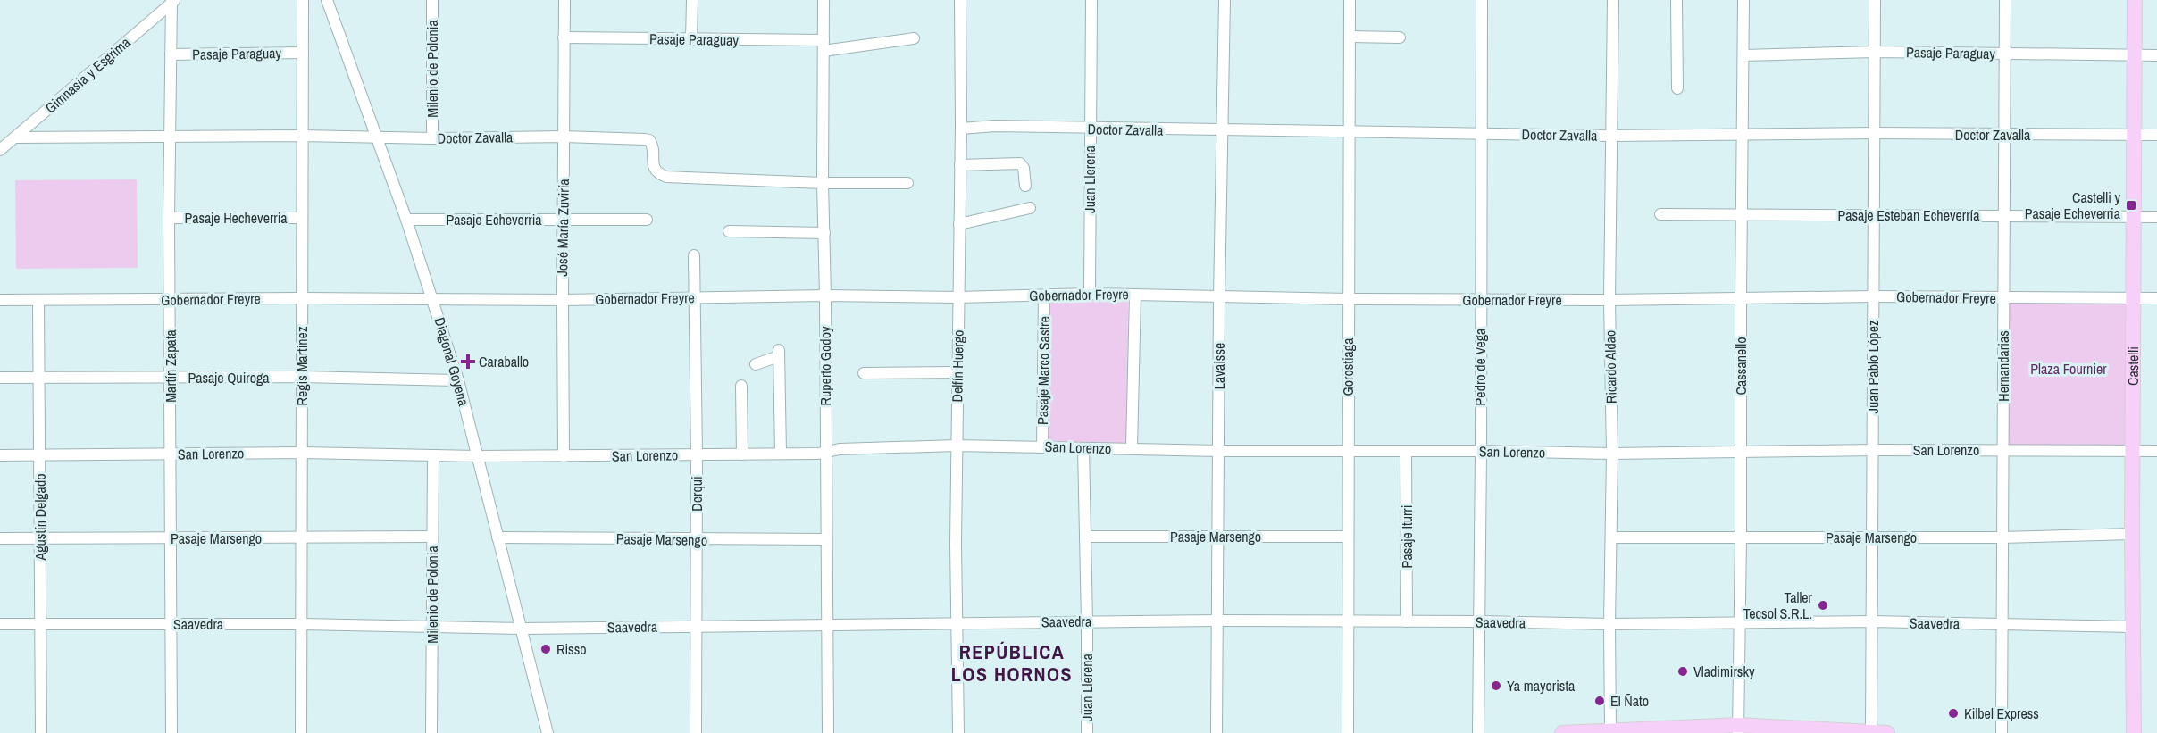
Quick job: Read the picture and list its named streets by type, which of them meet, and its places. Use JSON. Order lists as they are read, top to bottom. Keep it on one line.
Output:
{"streets":{"main road":["Castelli"],"street":["Pasaje Paraguay","Milenio de Polonia","Gimnasia y Esgrima","Doctor Zavalla","Juan Llerena","Pasaje Esteban Echeverría","Pasaje Hecheverria","Pasaje Echeverria","José María Zuviría","Gobernador Freyre","Diagonal Goyena","Martín Zapata","Regis Martínez","Ruperto Godoy","Delfín Huergo","Lavaisse","Cassanello","Hernandarias","Gorostiaga","Pedro de Vega","Ricardo Aldao","Juan Pablo López","Pasaje Marco Sastre","Pasaje Quiroga","San Lorenzo","Derqui","Agustín Delgado","Pasaje Marsengo","Pasaje Iturri","Saavedra"]},"crossings":[["Pasaje Paraguay","José María Zuviría"],["Pasaje Paraguay","Martín Zapata"],["Pasaje Paraguay","Regis Martínez"],["Pasaje Paraguay","Ruperto Godoy"],["Pasaje Paraguay","Cassanello"],["Pasaje Paraguay","Hernandarias"],["Pasaje Paraguay","Juan Pablo López"],["Pasaje Paraguay","Castelli"],["Milenio de Polonia","Doctor Zavalla"],["Milenio de Polonia","San Lorenzo"],["Milenio de Polonia","Pasaje Marsengo"],["Milenio de Polonia","Saavedra"],["Gimnasia y Esgrima","Doctor Zavalla"],["Gimnasia y Esgrima","Martín Zapata"],["Doctor Zavalla","Juan Llerena"],["Doctor Zavalla","José María Zuviría"],["Doctor Zavalla","Diagonal Goyena"],["Doctor Zavalla","Martín Zapata"],["Doctor Zavalla","Regis Martínez"],["Doctor Zavalla","Ruperto Godoy"],["Doctor Zavalla","Delfín Huergo"],["Doctor Zavalla","Lavaisse"],["Doctor Zavalla","Cassanello"],["Doctor Zavalla","Hernandarias"],["Doctor Zavalla","Gorostiaga"],["Doctor Zavalla","Pedro de Vega"],["Doctor Zavalla","Ricardo Aldao"],["Doctor Zavalla","Juan Pablo López"],["Doctor Zavalla","Castelli"],["Juan Llerena","Gobernador Freyre"],["Juan Llerena","San Lorenzo"],["Juan Llerena","Pasaje Marsengo"],["Juan Llerena","Saavedra"],["Pasaje Esteban Echeverría","Cassanello"],["Pasaje Esteban Echeverría","Hernandarias"],["Pasaje Esteban Echeverría","Juan Pablo López"],["Pasaje Esteban Echeverría","Castelli"],["Pasaje Hecheverria","Martín Zapata"],["Pasaje Hecheverria","Regis Martínez"],["Pasaje Echeverria","José María Zuviría"],["Pasaje Echeverria","Diagonal Goyena"],["José María Zuviría","Gobernador Freyre"],["José María Zuviría","San Lorenzo"],["Gobernador Freyre","Diagonal Goyena"],["Gobernador Freyre","Martín Zapata"],["Gobernador Freyre","Regis Martínez"],["Gobernador Freyre","Ruperto Godoy"],["Gobernador Freyre","Delfín Huergo"],["Gobernador Freyre","Lavaisse"],["Gobernador Freyre","Cassanello"],["Gobernador Freyre","Hernandarias"],["Gobernador Freyre","Gorostiaga"],["Gobernador Freyre","Pedro de Vega"],["Gobernador Freyre","Ricardo Aldao"],["Gobernador Freyre","Juan Pablo López"],["Gobernador Freyre","Castelli"],["Gobernador Freyre","Pasaje Marco Sastre"],["Gobernador Freyre","Derqui"],["Gobernador Freyre","Agustín Delgado"],["Diagonal Goyena","Pasaje Quiroga"],["Diagonal Goyena","San Lorenzo"],["Diagonal Goyena","Pasaje Marsengo"],["Diagonal Goyena","Saavedra"],["Martín Zapata","Pasaje Quiroga"],["Martín Zapata","San Lorenzo"],["Martín Zapata","Pasaje Marsengo"],["Martín Zapata","Saavedra"],["Regis Martínez","Pasaje Quiroga"],["Regis Martínez","San Lorenzo"],["Regis Martínez","Pasaje Marsengo"],["Regis Martínez","Saavedra"],["Ruperto Godoy","San Lorenzo"],["Ruperto Godoy","Pasaje Marsengo"],["Ruperto Godoy","Saavedra"],["Delfín Huergo","San Lorenzo"],["Delfín Huergo","Saavedra"],["Lavaisse","San Lorenzo"],["Lavaisse","Pasaje Marsengo"],["Lavaisse","Saavedra"],["Cassanello","San Lorenzo"],["Cassanello","Pasaje Marsengo"],["Cassanello","Saavedra"],["Hernandarias","San Lorenzo"],["Hernandarias","Pasaje Marsengo"],["Hernandarias","Saavedra"],["Gorostiaga","San Lorenzo"],["Gorostiaga","Pasaje Marsengo"],["Gorostiaga","Saavedra"],["Pedro de Vega","San Lorenzo"],["Pedro de Vega","Saavedra"],["Ricardo Aldao","San Lorenzo"],["Ricardo Aldao","Pasaje Marsengo"],["Ricardo Aldao","Saavedra"],["Juan Pablo López","San Lorenzo"],["Juan Pablo López","Pasaje Marsengo"],["Juan Pablo López","Saavedra"],["Castelli","San Lorenzo"],["Castelli","Pasaje Marsengo"],["Castelli","Saavedra"],["Pasaje Marco Sastre","San Lorenzo"],["Pasaje Quiroga","Agustín Delgado"],["San Lorenzo","Derqui"],["San Lorenzo","Agustín Delgado"],["San Lorenzo","Pasaje Iturri"],["Derqui","Pasaje Marsengo"],["Derqui","Saavedra"],["Agustín Delgado","Pasaje Marsengo"],["Agustín Delgado","Saavedra"],["Pasaje Iturri","Saavedra"]],"districts":["REPÚBLICA LOS HORNOS"],"parks":["Plaza Fournier"],"places":{"transit":["Castelli y Pasaje Echeverria"],"health":["Caraballo"],"other":["Taller Tecsol S.R.L.","Risso","Vladimirsky","Ya mayorista","El Ñato","Kilbel Express"]}}
